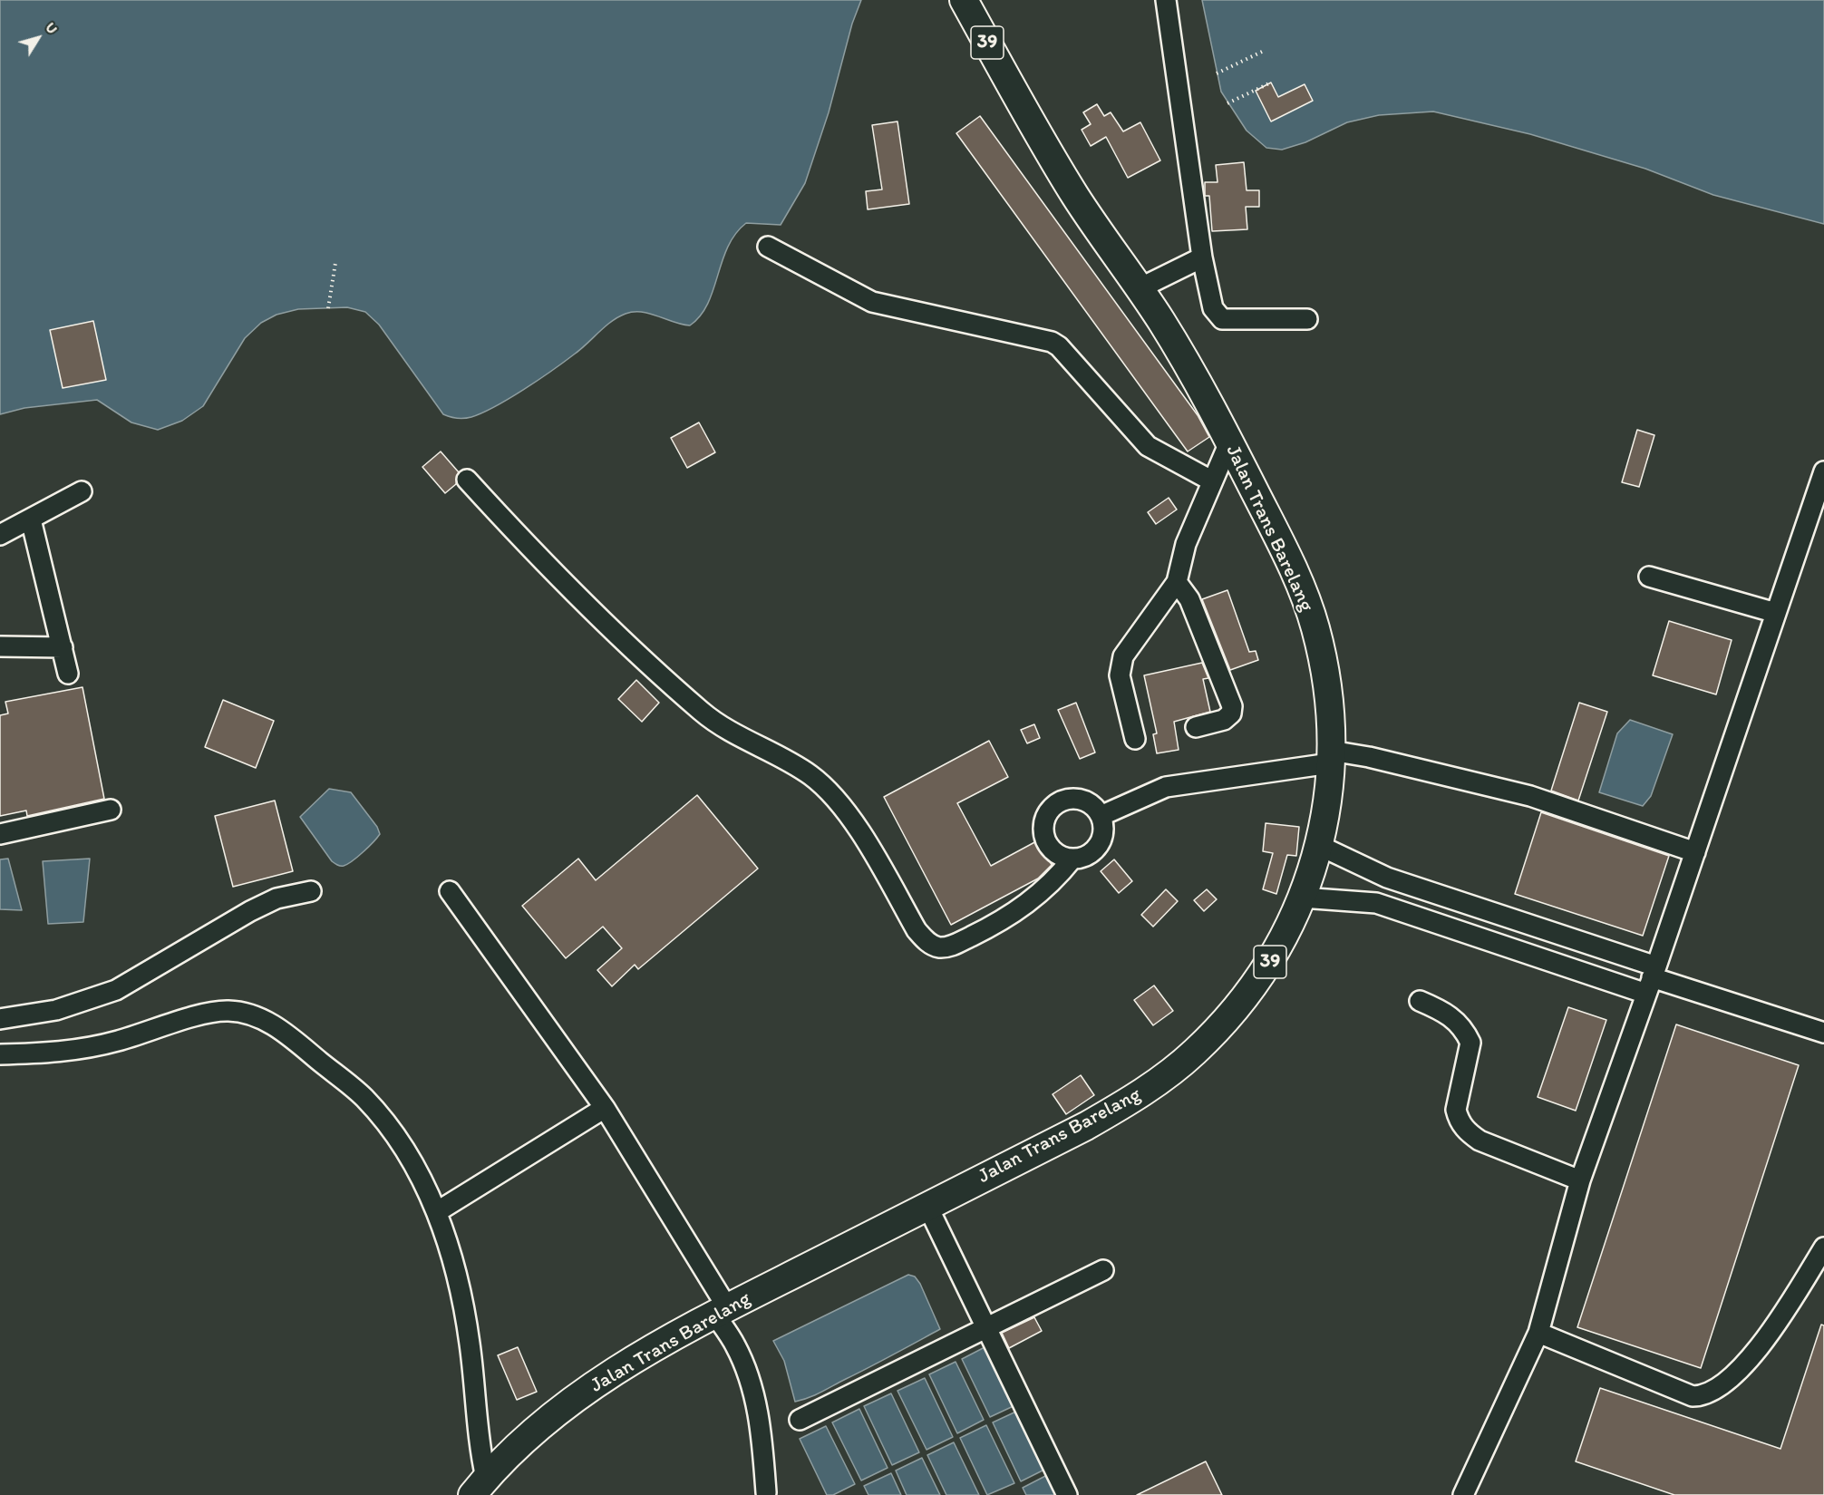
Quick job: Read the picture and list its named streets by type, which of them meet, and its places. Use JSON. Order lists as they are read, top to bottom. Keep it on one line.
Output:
{"streets":{"highway":["39","Jalan Trans Barelang"]},"north":"top right"}
